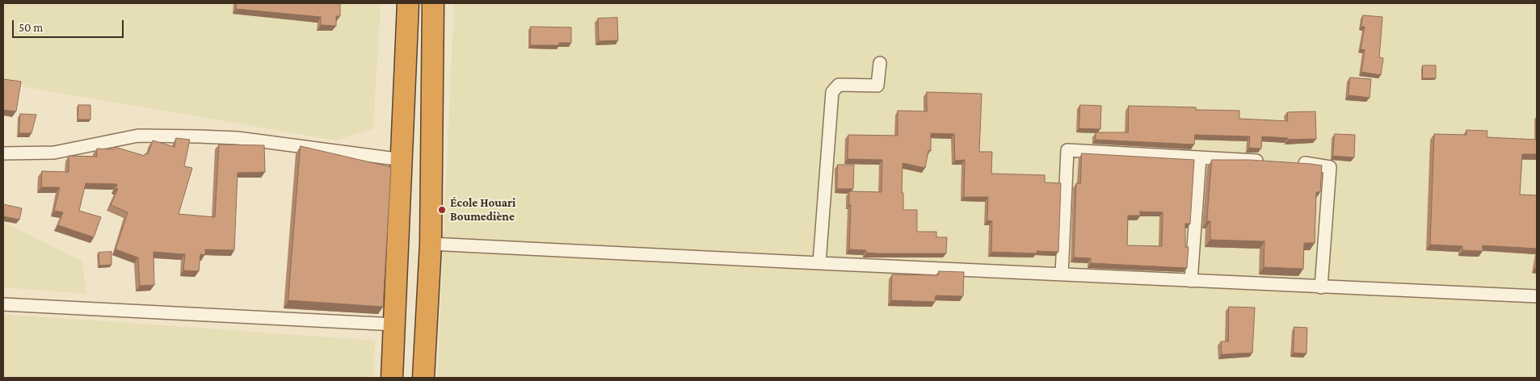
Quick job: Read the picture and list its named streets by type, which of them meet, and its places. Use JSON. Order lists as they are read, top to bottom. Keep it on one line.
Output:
{"places":["École Houari Boumediène"],"scale_bar":"50 m"}
